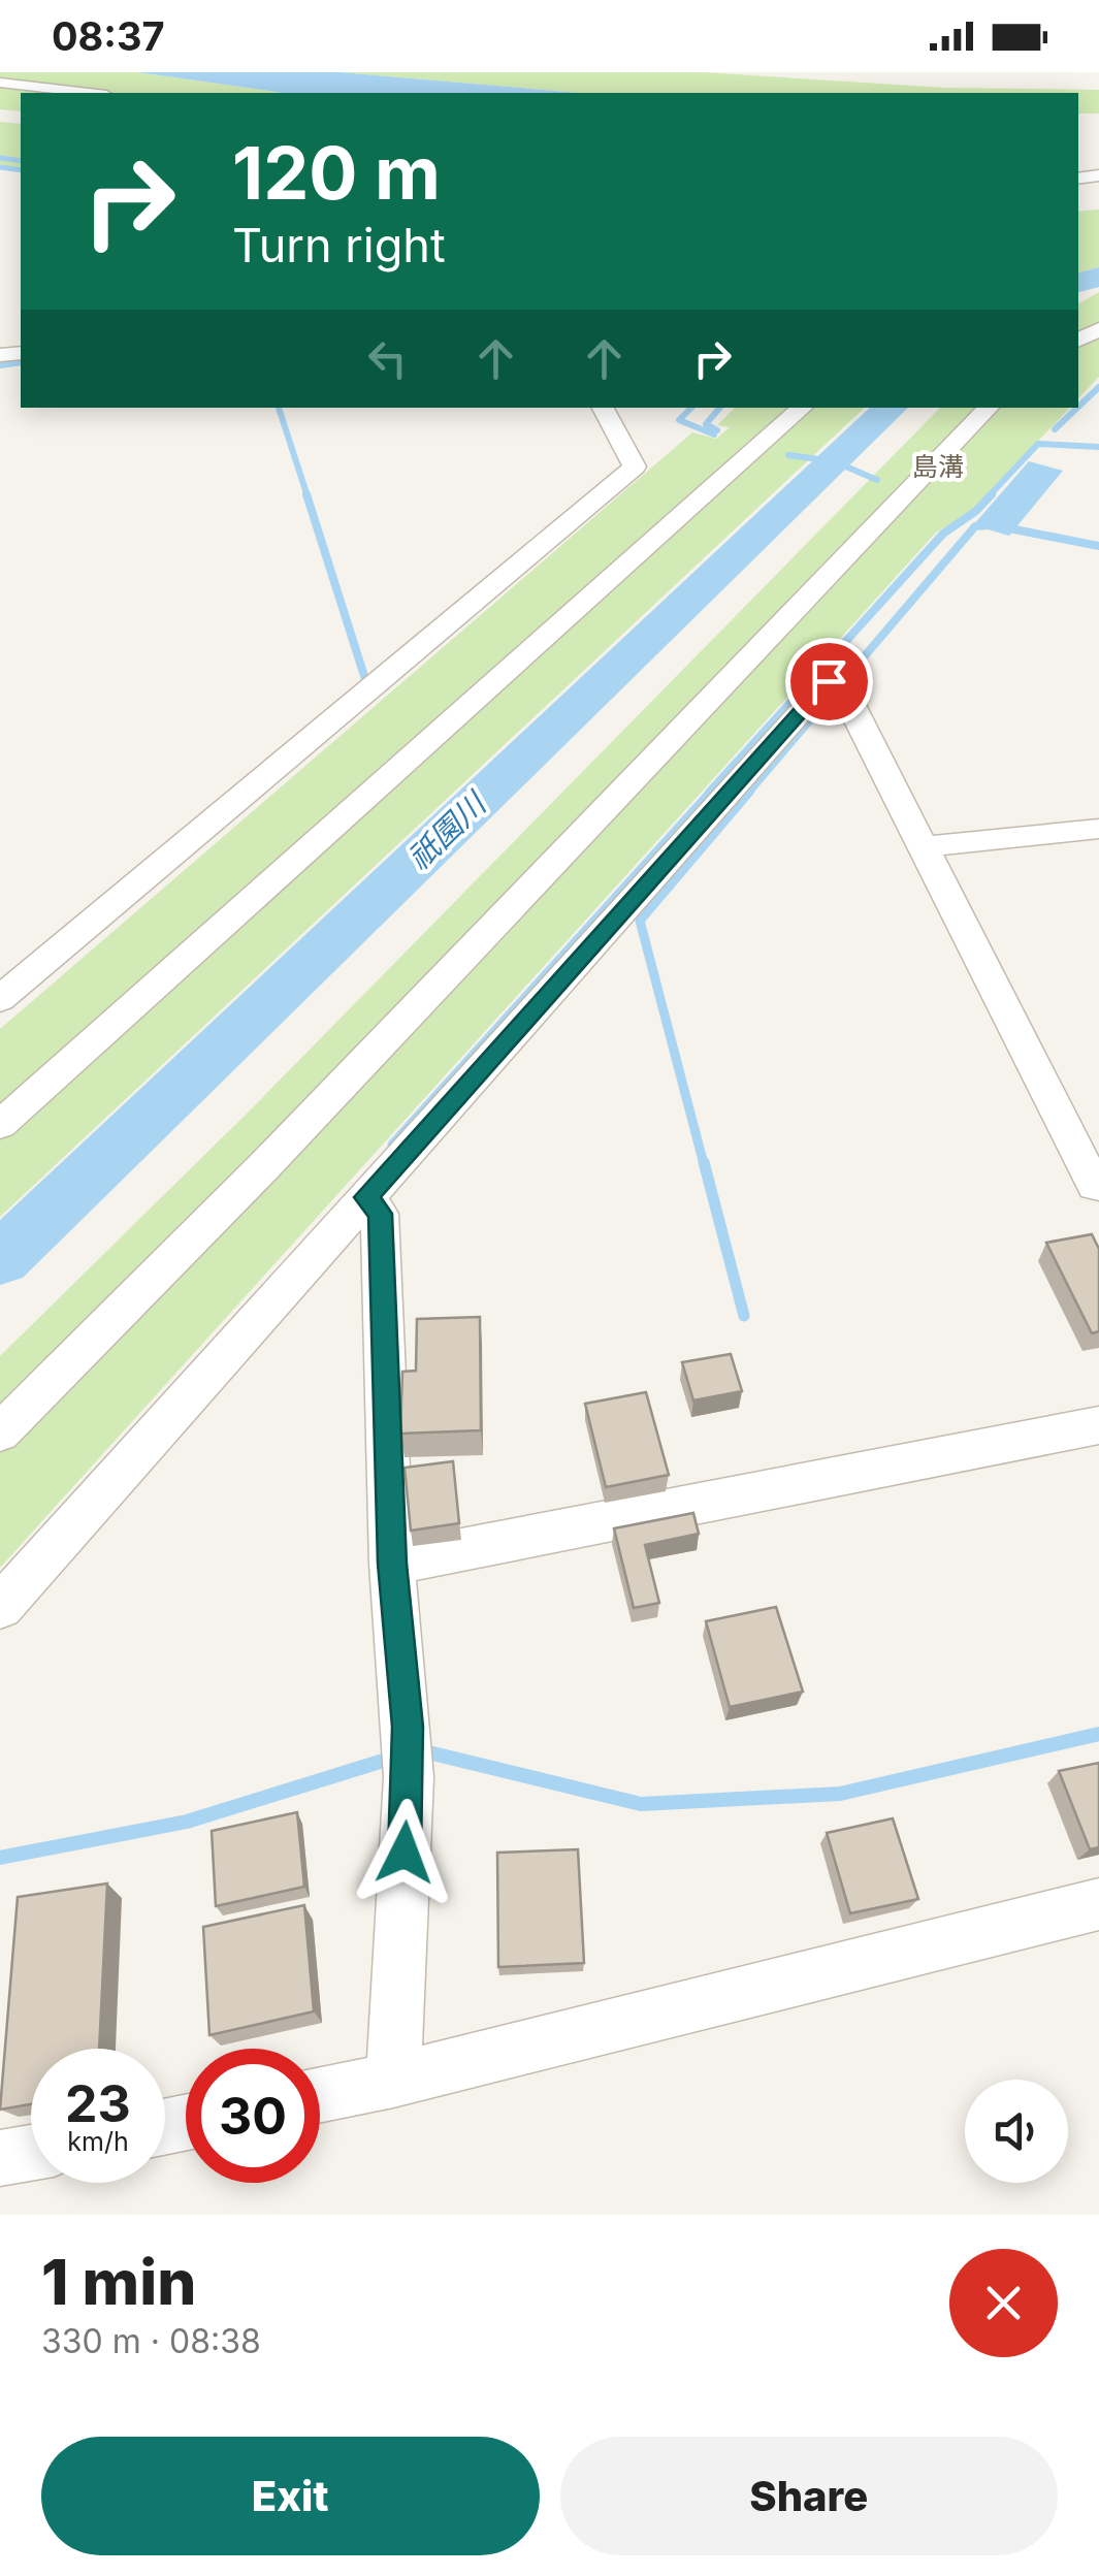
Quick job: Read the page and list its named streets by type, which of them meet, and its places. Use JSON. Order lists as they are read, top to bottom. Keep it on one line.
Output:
{"districts":["島溝"],"water":["祇園川"],"page":{"status":"08:37","turn":["120 m","Turn right"],"speed":"23 km/h","limit":"30","heading":["1 min","330 m · 08:38"],"buttons":["Exit","Share"]}}
